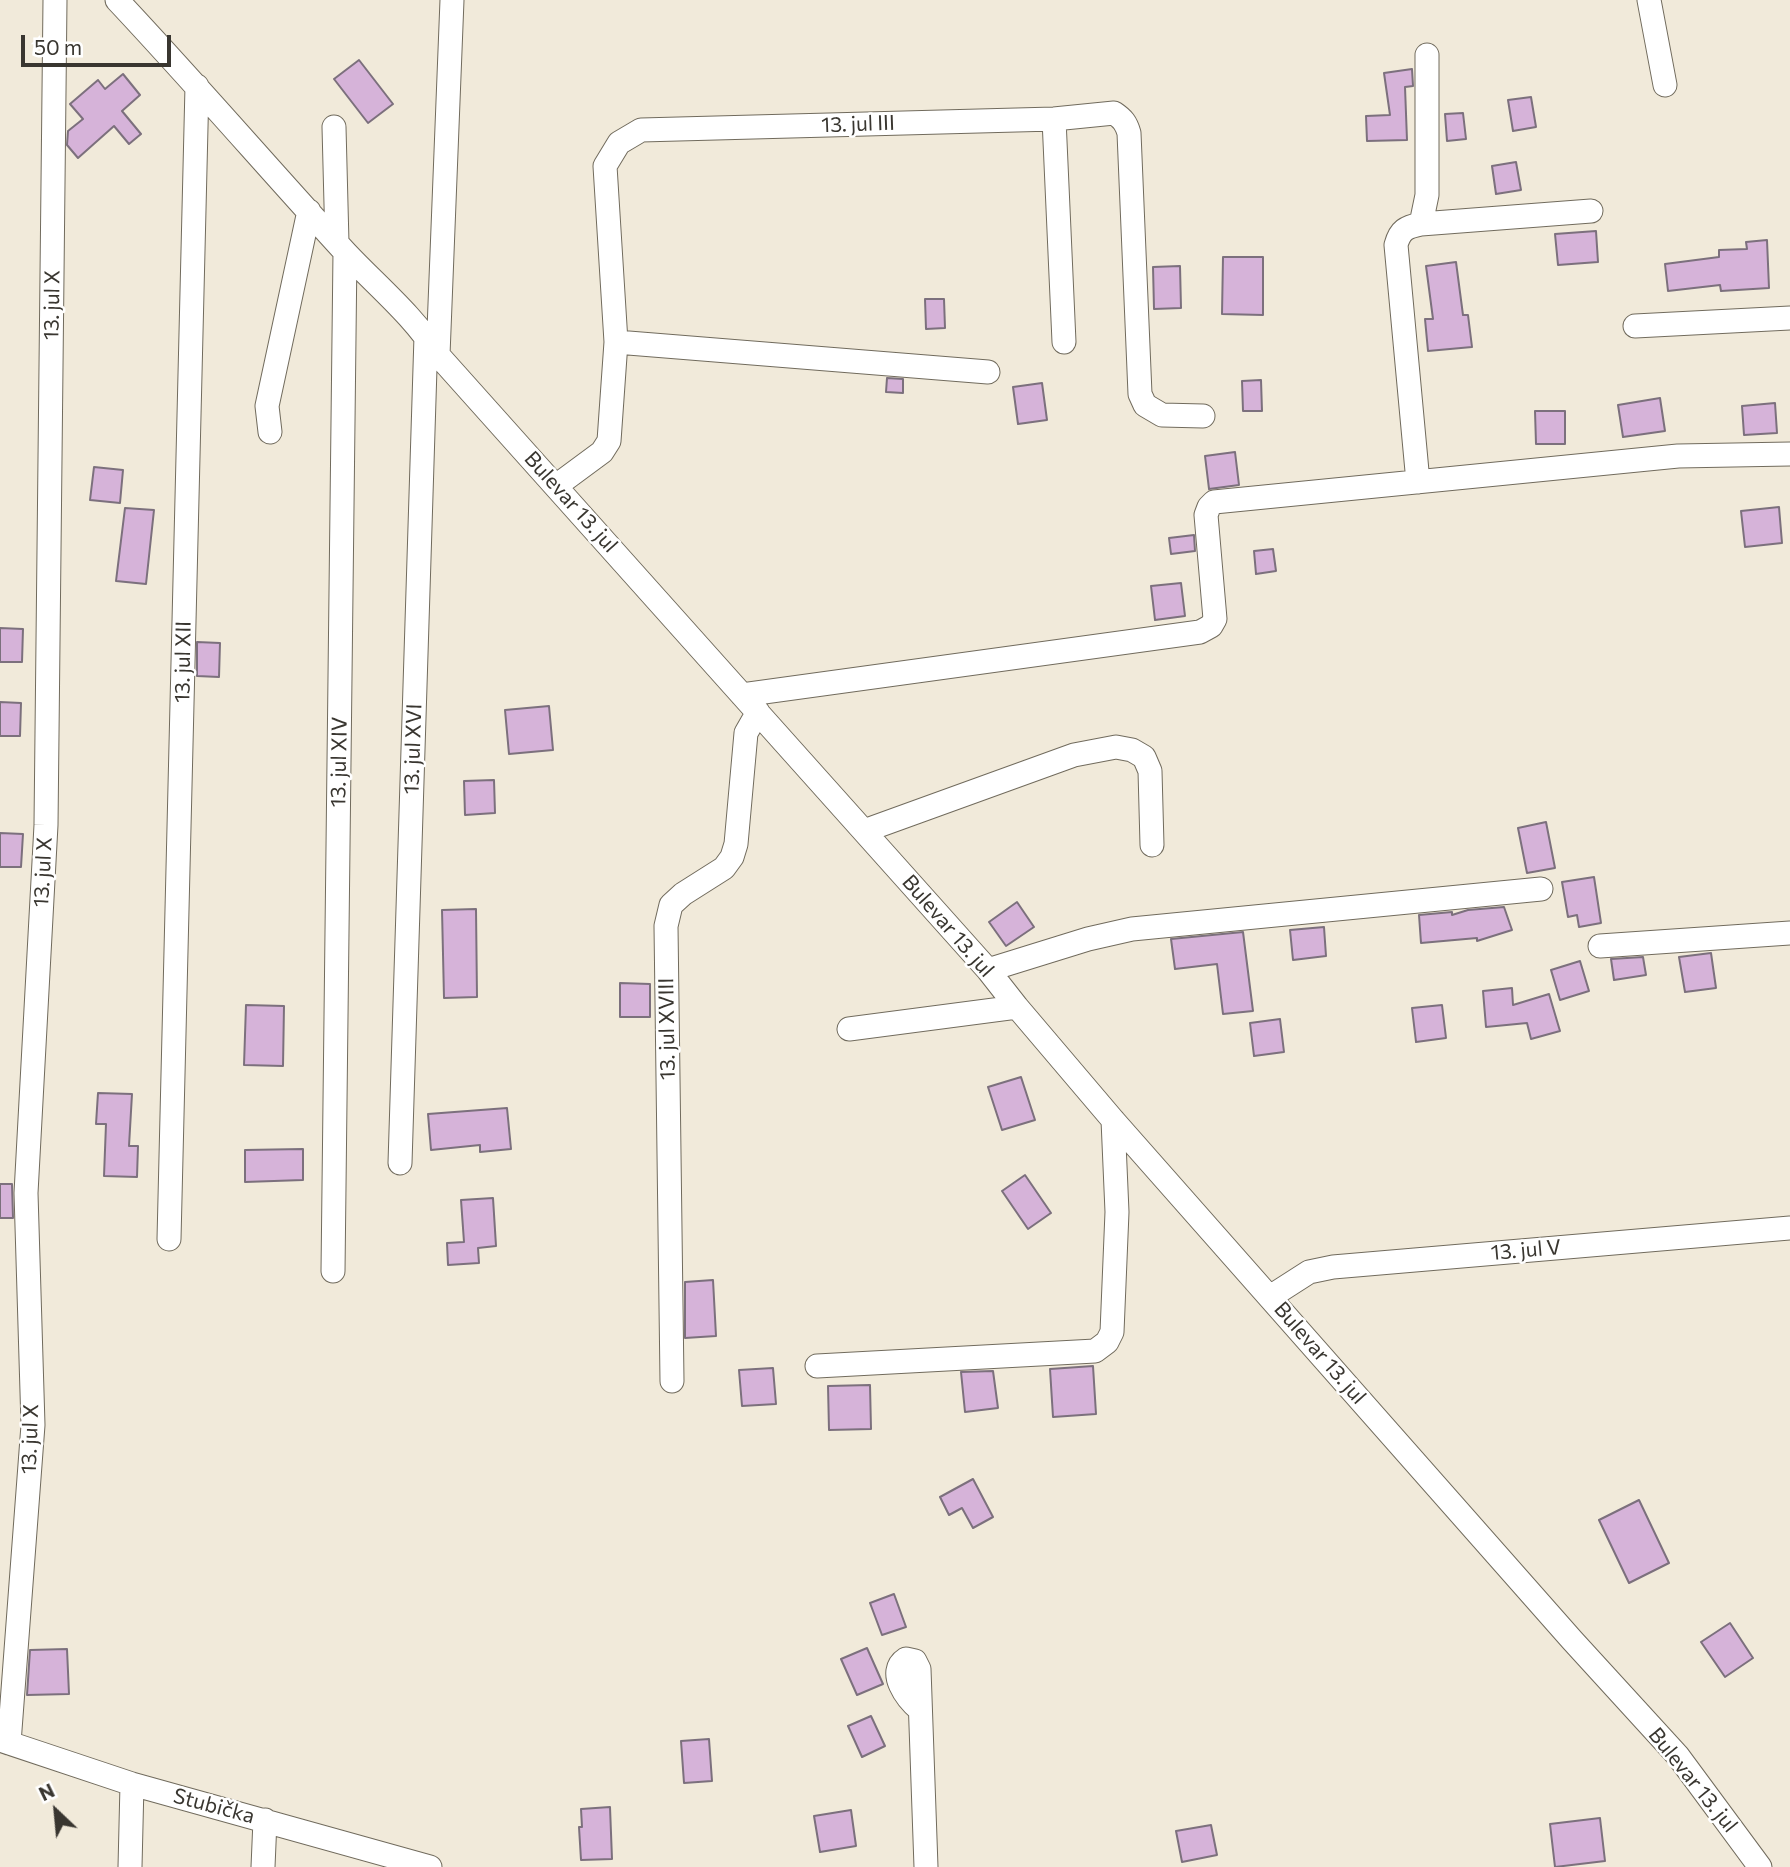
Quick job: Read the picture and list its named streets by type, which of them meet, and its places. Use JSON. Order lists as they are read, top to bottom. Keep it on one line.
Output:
{"streets":{"street":["13. jul III","13. jul X","Bulevar 13. jul","13. jul XII","13. jul XVI","13. jul XIV","13. jul XVIII","13. jul V","Stubička"]},"crossings":[["13. jul III","Bulevar 13. jul"],["13. jul X","Stubička"],["Bulevar 13. jul","13. jul XII"],["Bulevar 13. jul","13. jul XVI"],["Bulevar 13. jul","13. jul XIV"],["Bulevar 13. jul","13. jul XVIII"],["Bulevar 13. jul","13. jul V"]],"scale_bar":"50 m","north":"top left"}
